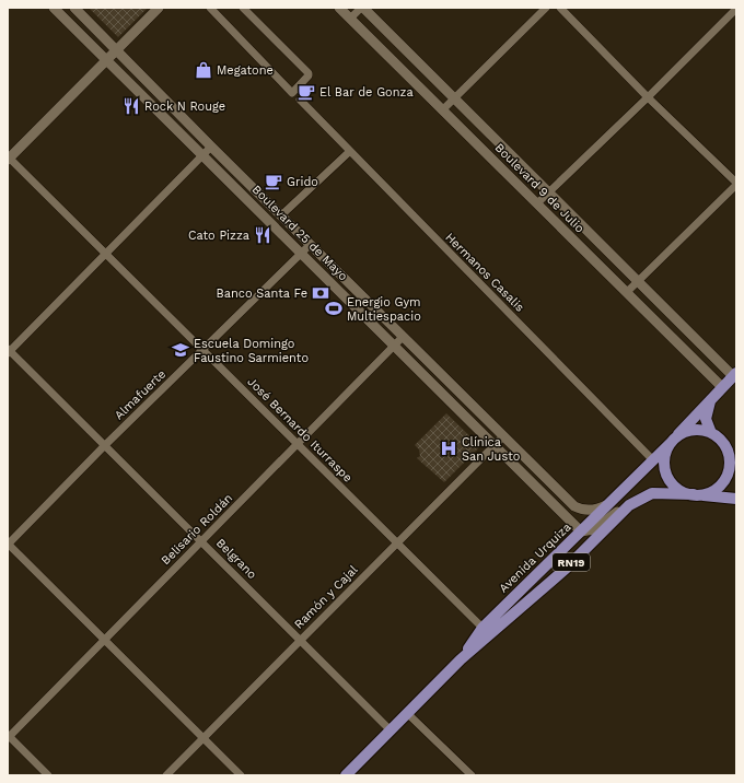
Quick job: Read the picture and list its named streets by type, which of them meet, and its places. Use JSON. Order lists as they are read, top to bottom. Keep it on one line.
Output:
{"streets":{"main road":["Boulevard 9 de Julio","Boulevard 25 de Mayo","Avenida Urquiza","RN19"],"street":["Hermanos Casalis","Almafuerte","José Bernardo Iturraspe","Belisario Roldán","Belgrano","Ramón y Cajal"]},"crossings":[["Boulevard 9 de Julio","Avenida Urquiza"],["Boulevard 25 de Mayo","Almafuerte"],["Boulevard 25 de Mayo","Belisario Roldán"],["Boulevard 25 de Mayo","Avenida Urquiza"],["Boulevard 25 de Mayo","Ramón y Cajal"],["Hermanos Casalis","Avenida Urquiza"],["Almafuerte","José Bernardo Iturraspe"],["Almafuerte","Belgrano"],["José Bernardo Iturraspe","Belisario Roldán"],["José Bernardo Iturraspe","Avenida Urquiza"],["José Bernardo Iturraspe","Ramón y Cajal"],["Belisario Roldán","Belgrano"],["Avenida Urquiza","Belgrano"],["Avenida Urquiza","RN19"],["Belgrano","Ramón y Cajal"]],"places":{"shop":["Megatone"],"cafe":["El Bar de Gonza","Grido"],"restaurant":["Rock N Rouge","Cato Pizza"],"bank":["Banco Santa Fe"],"sports":["Energio Gym Multiespacio"],"school or university":["Escuela Domingo Faustino Sarmiento"],"hospital":["Clínica San Justo"]}}
